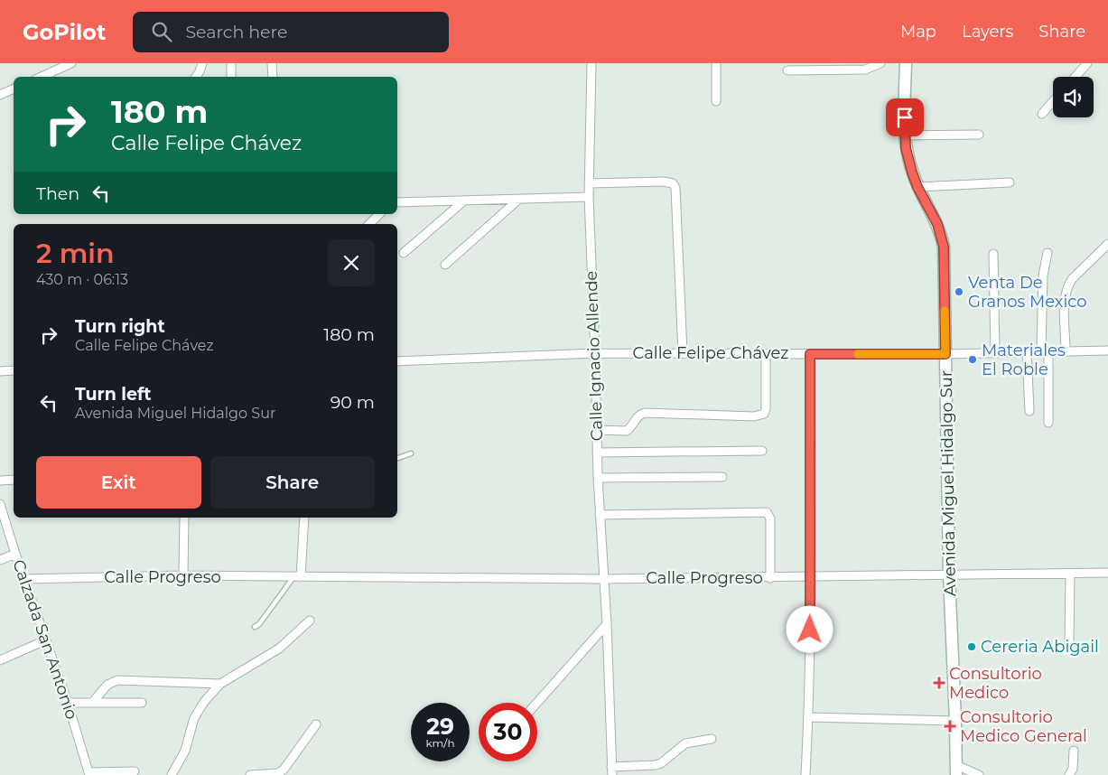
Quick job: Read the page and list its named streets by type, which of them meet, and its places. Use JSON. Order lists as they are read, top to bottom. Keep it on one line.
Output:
{"streets":{"main road":["Avenida Miguel Hidalgo Sur"],"street":["Calle Felipe Chávez","Calle Ignacio Allende","Calle Progreso","Calzada San Antonio"]},"crossings":[["Calle Felipe Chávez","Calle Ignacio Allende"],["Calle Felipe Chávez","Avenida Miguel Hidalgo Sur"],["Calle Ignacio Allende","Calle Progreso"],["Avenida Miguel Hidalgo Sur","Calle Progreso"],["Calle Progreso","Calzada San Antonio"]],"places":{"other":["Venta De Granos Mexico","Materiales El Roble","Cereria Abigail"],"health":["Consultorio Medico","Consultorio Medico General"]},"page":{"header":"GoPilot","search":"Search here","nav":["Map","Layers","Share"],"turn":["180 m","Calle Felipe Chávez"],"then":"Then","heading":["2 min","430 m · 06:13"],"list":[{"name":"Turn right","note":"Calle Felipe Chávez","value":"180 m"},{"name":"Turn left","note":"Avenida Miguel Hidalgo Sur","value":"90 m"}],"buttons":["Exit","Share"],"speed":"29 km/h","limit":"30"}}
